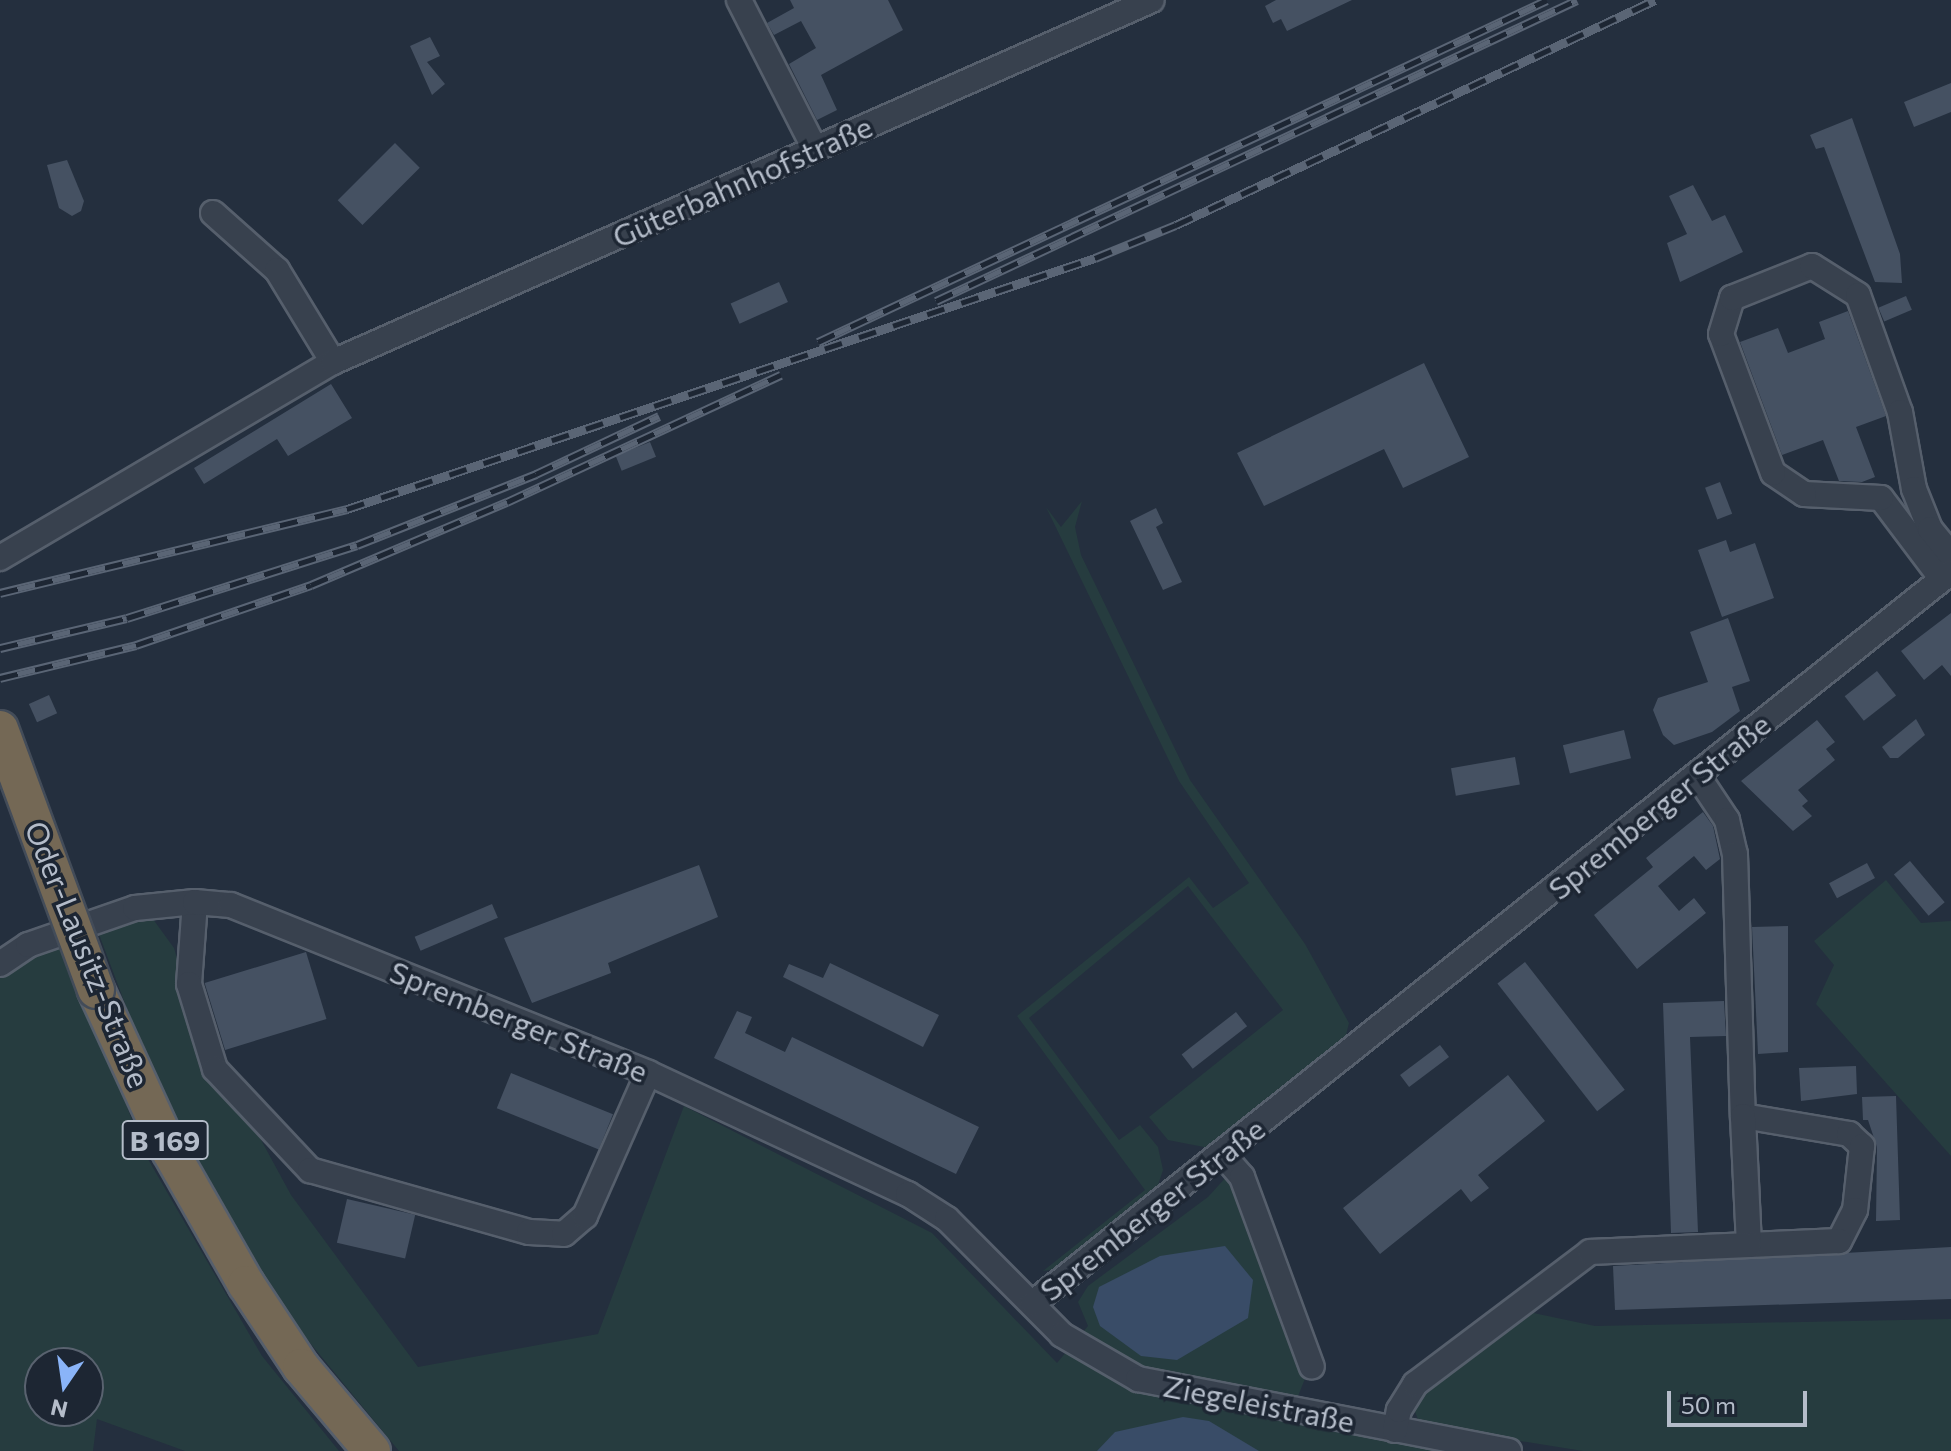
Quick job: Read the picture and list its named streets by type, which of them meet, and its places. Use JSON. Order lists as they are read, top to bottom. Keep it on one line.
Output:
{"streets":{"highway":["Oder-Lausitz-Straße","B 169"],"street":["Güterbahnhofstraße","Spremberger Straße","Ziegeleistraße"]},"crossings":[["Spremberger Straße","Ziegeleistraße"]],"scale_bar":"50 m","north":"bottom"}
